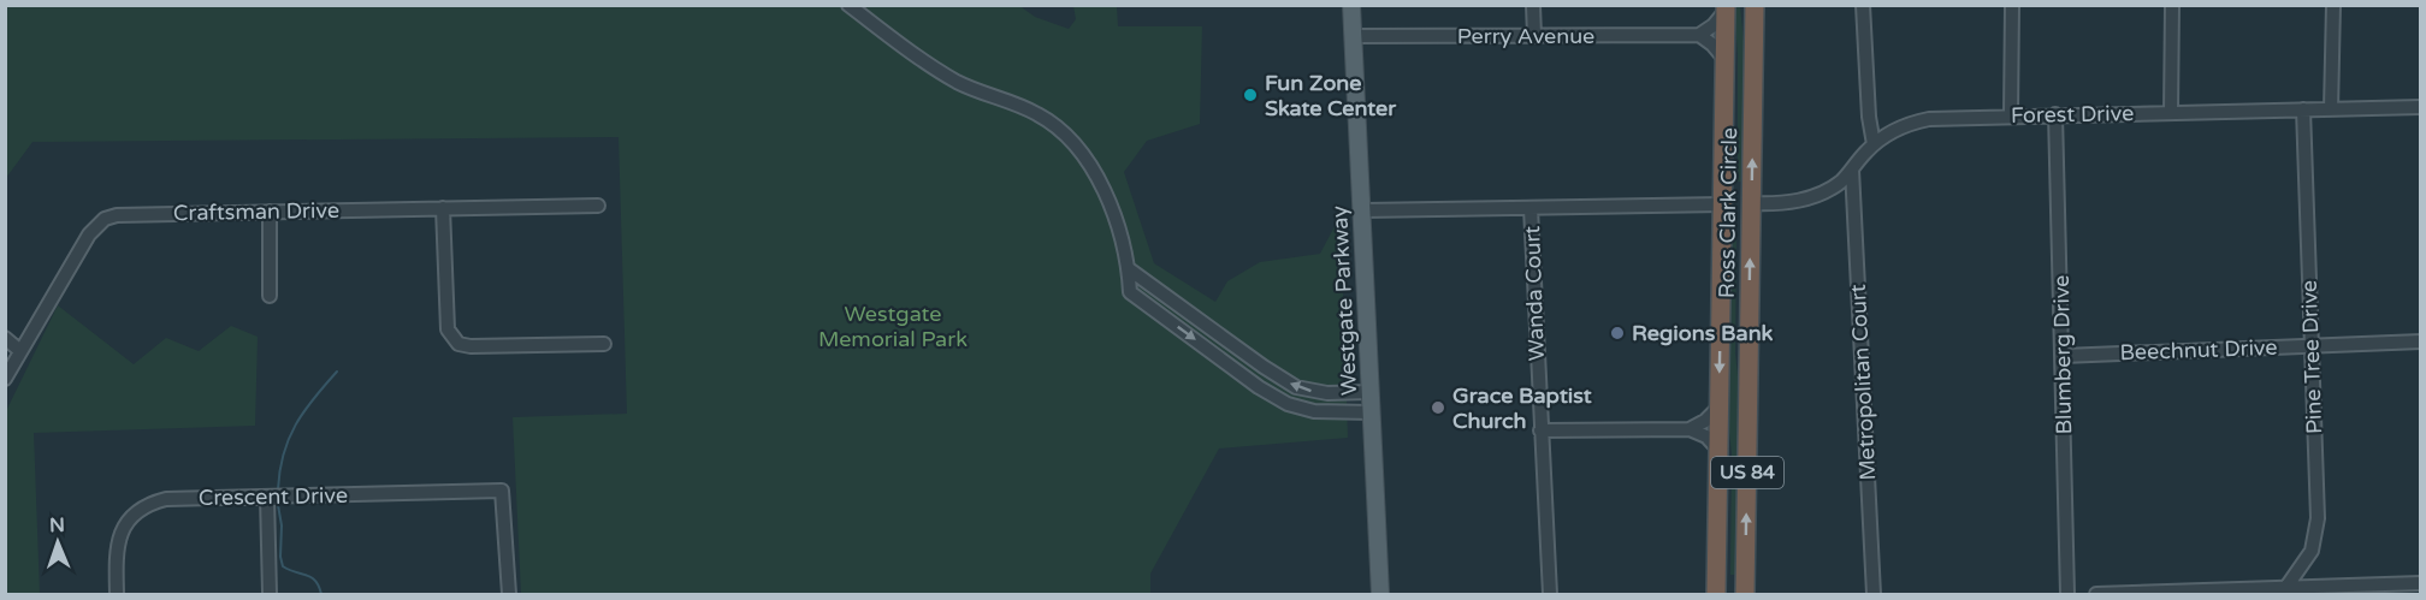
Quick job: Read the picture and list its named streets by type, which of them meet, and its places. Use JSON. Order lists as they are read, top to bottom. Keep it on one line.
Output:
{"streets":{"highway":["Ross Clark Circle","US 84"],"main road":["Westgate Parkway"],"street":["Perry Avenue","Forest Drive","Craftsman Drive","Wanda Court","Beechnut Drive","Blumberg Drive","Pine Tree Drive","Metropolitan Court","Crescent Drive"]},"crossings":[["Perry Avenue","Westgate Parkway"],["Forest Drive","Ross Clark Circle"],["Forest Drive","Blumberg Drive"],["Forest Drive","Pine Tree Drive"],["Forest Drive","Metropolitan Court"],["Beechnut Drive","Blumberg Drive"],["Beechnut Drive","Pine Tree Drive"]],"parks":["Westgate Memorial Park"],"places":["Fun Zone Skate Center","Regions Bank","Grace Baptist Church"],"north":"top"}
